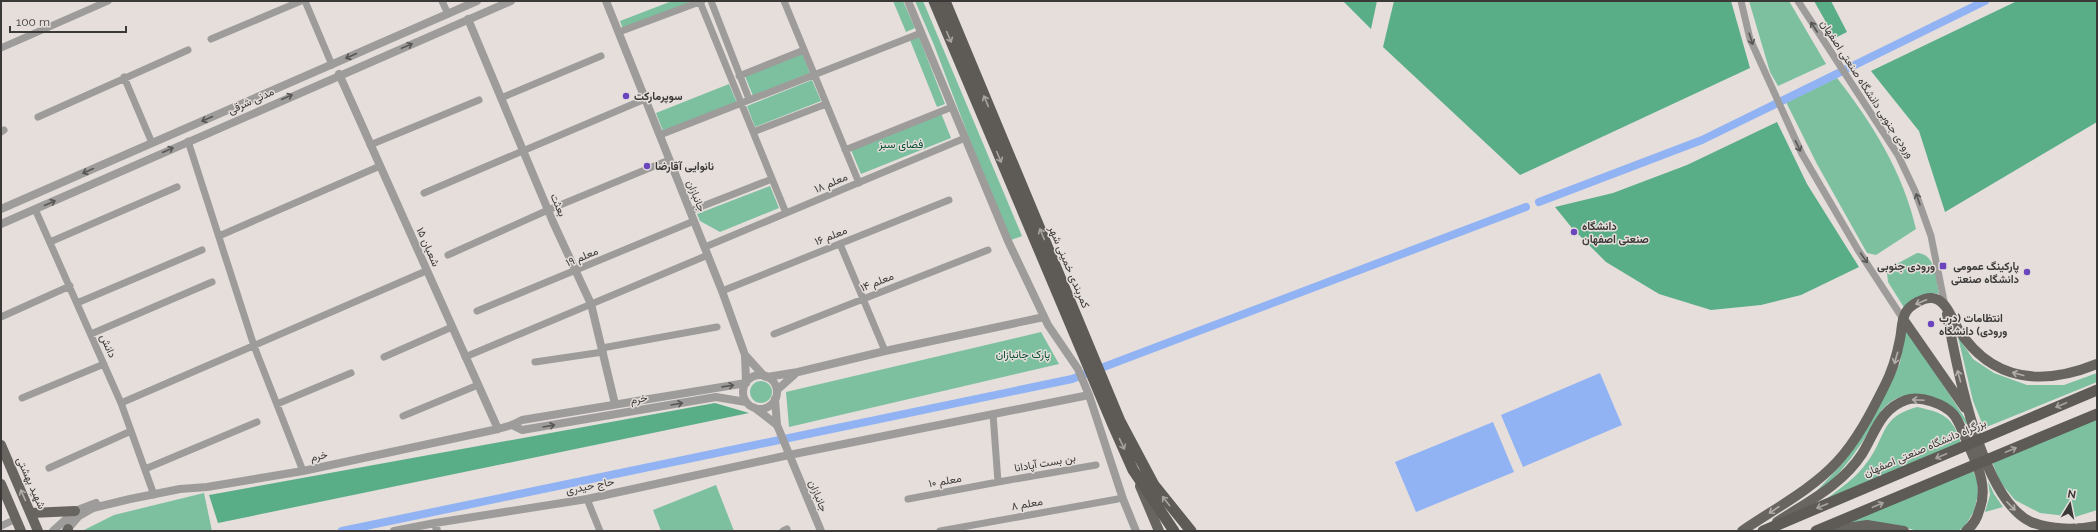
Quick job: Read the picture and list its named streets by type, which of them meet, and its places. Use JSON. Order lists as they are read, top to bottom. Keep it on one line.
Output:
{"streets":{"highway":["کمربندی خمینی شهر","بزرگراه دانشگاه صنعتی اصفهان"],"main road":["شهید بهشتی"],"street":["ورودی جنوبی دانشگاه صنعتی اصفهان","مدنی شرقی","معلم ۱۸","جانبازان","بعثت","معلم ۱۶","۱۵ شعبان","معلم ۱۹","معلم ۱۴","دانش","خرم","بن بست آپادانا","معلم ۱۰","حاج حیدری","معلم ۸"]},"crossings":[["مدنی شرقی","بعثت"],["مدنی شرقی","۱۵ شعبان"],["مدنی شرقی","دانش"],["معلم ۱۸","جانبازان"],["معلم ۱۸","بعثت"],["معلم ۱۸","۱۵ شعبان"],["جانبازان","معلم ۱۶"],["جانبازان","معلم ۱۹"],["جانبازان","حاج حیدری"],["بعثت","معلم ۱۹"],["بعثت","خرم"],["۱۵ شعبان","خرم"],["دانش","خرم"],["بن بست آپادانا","معلم ۱۰"]],"one_way":["ورودی جنوبی دانشگاه صنعتی اصفهان"],"parks":["فضای سبز","پارک جانبازان"],"places":{"other":["سوپرمارکت","نانوایی آقارضا","دانشگاه صنعتی اصفهان","پارکینگ عمومی دانشگاه صنعتی","انتظامات (درب ورودی) دانشگاه"],"transit":["ورودی جنوبی"]},"scale_bar":"100 m","north":"top"}
